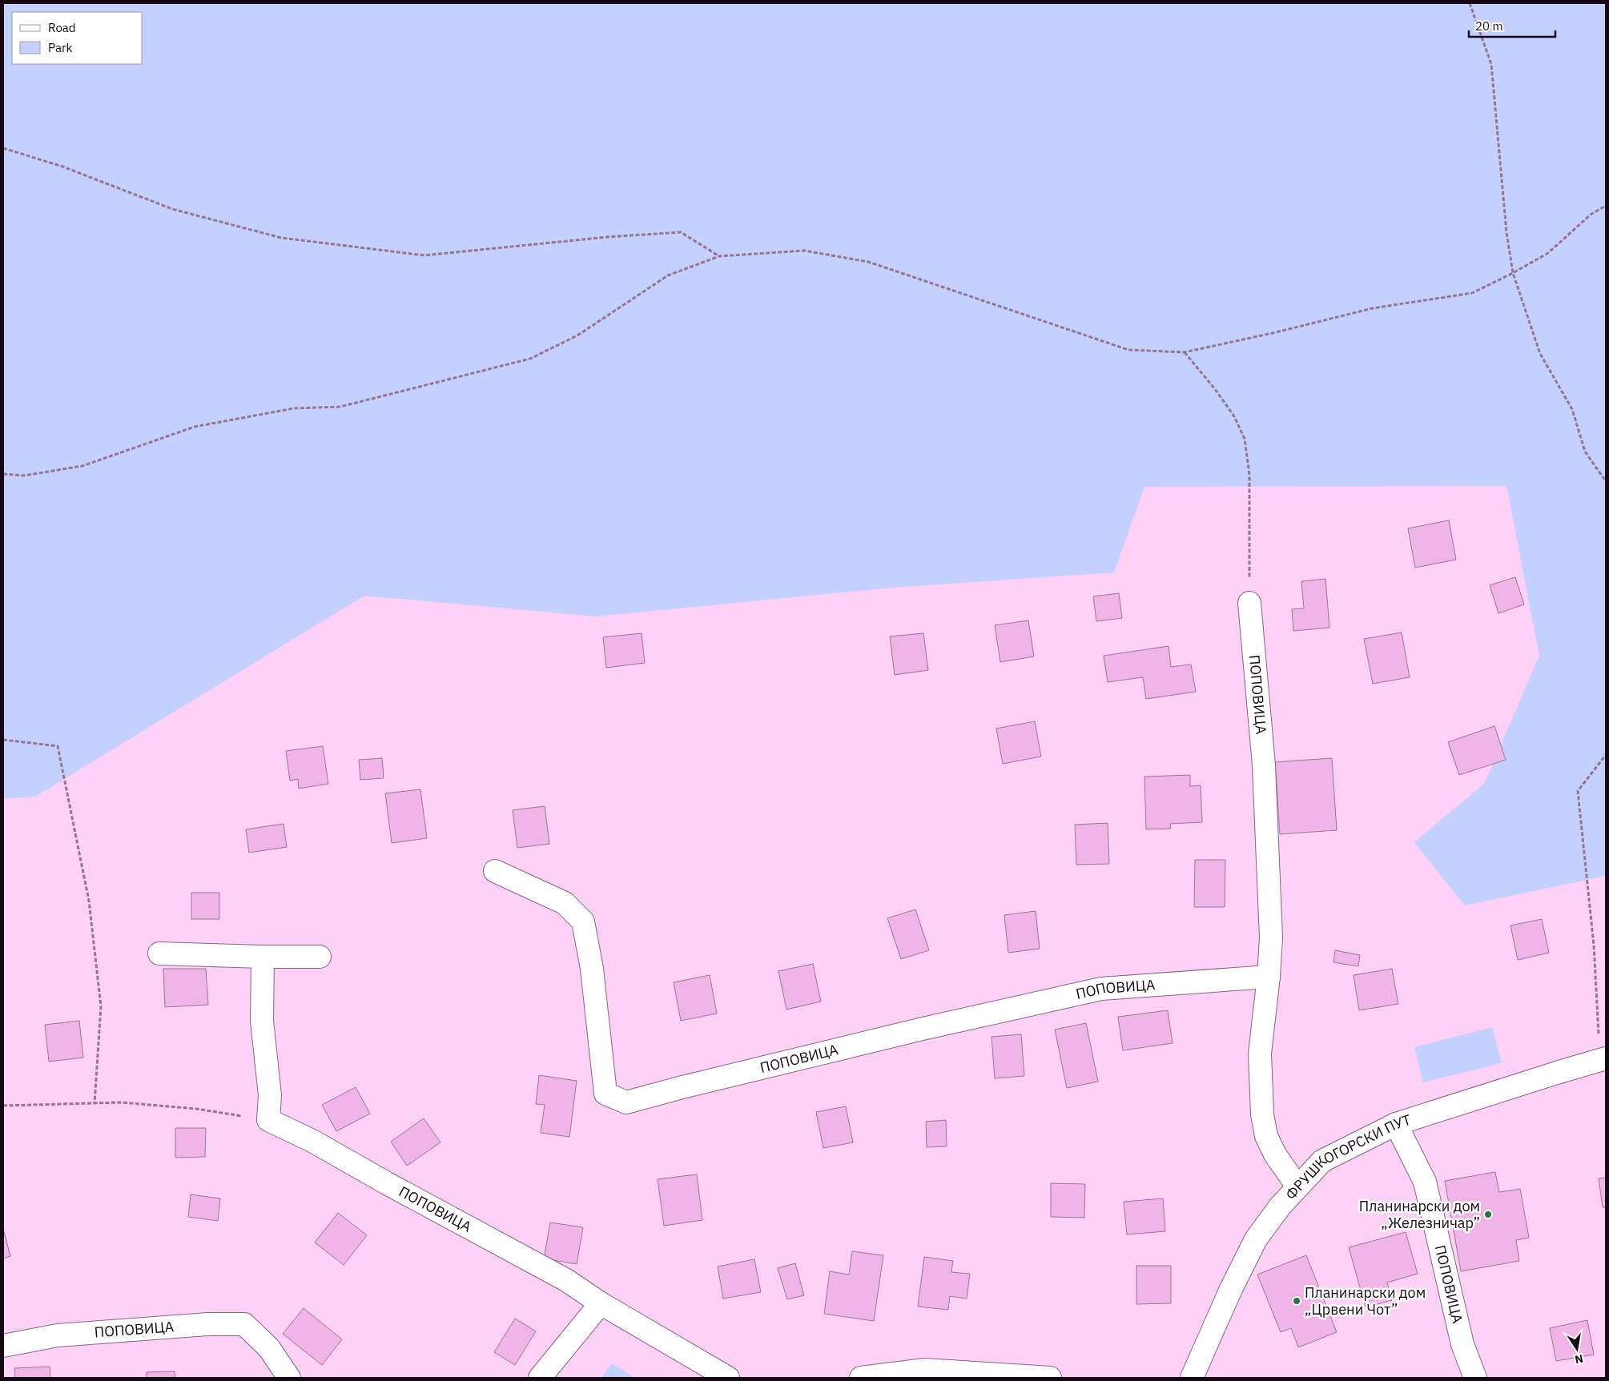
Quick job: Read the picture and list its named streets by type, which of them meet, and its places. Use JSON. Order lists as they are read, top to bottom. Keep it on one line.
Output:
{"streets":{"street":["ПОПОВИЦА","ФРУШКОГОРСКИ ПУТ"]},"crossings":[["ПОПОВИЦА","ФРУШКОГОРСКИ ПУТ"]],"places":["Планинарски дом „Железничар”","Планинарски дом „Црвени Чот”"],"legend":["Road","Park"],"scale_bar":"20 m","north":"bottom"}
